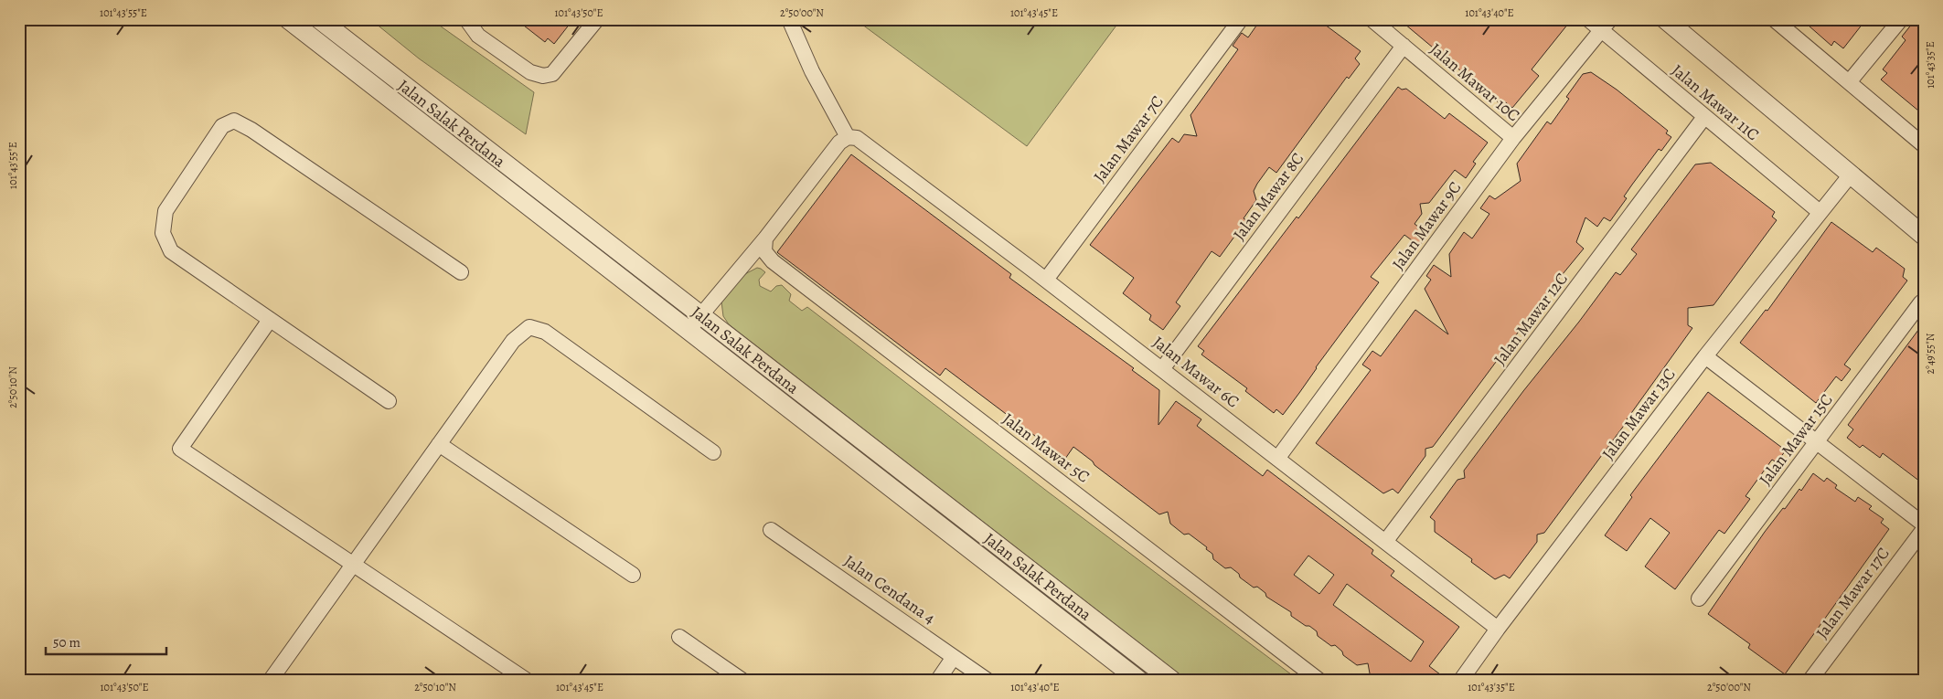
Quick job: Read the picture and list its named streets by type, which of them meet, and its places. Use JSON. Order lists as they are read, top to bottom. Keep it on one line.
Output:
{"streets":{"street":["Jalan Mawar 10C","Jalan Mawar 11C","Jalan Salak Perdana","Jalan Mawar 7C","Jalan Mawar 8C","Jalan Mawar 9C","Jalan Mawar 12C","Jalan Mawar 6C","Jalan Mawar 13C","Jalan Mawar 15C","Jalan Mawar 5C","Jalan Cendana 4","Jalan Mawar 17C"]},"crossings":[["Jalan Mawar 10C","Jalan Mawar 8C"],["Jalan Mawar 10C","Jalan Mawar 9C"],["Jalan Mawar 11C","Jalan Mawar 9C"],["Jalan Mawar 11C","Jalan Mawar 12C"],["Jalan Mawar 11C","Jalan Mawar 13C"],["Jalan Mawar 7C","Jalan Mawar 6C"],["Jalan Mawar 8C","Jalan Mawar 6C"],["Jalan Mawar 9C","Jalan Mawar 6C"],["Jalan Mawar 12C","Jalan Mawar 6C"],["Jalan Mawar 6C","Jalan Mawar 13C"]],"scale_bar":"50 m","coordinates":["101°43'55\"E","101°43'50\"E","2°50'00\"N","101°43'45\"E","101°43'40\"E","101°43'35\"E","2°49'55\"N","2°50'10\"N"]}
